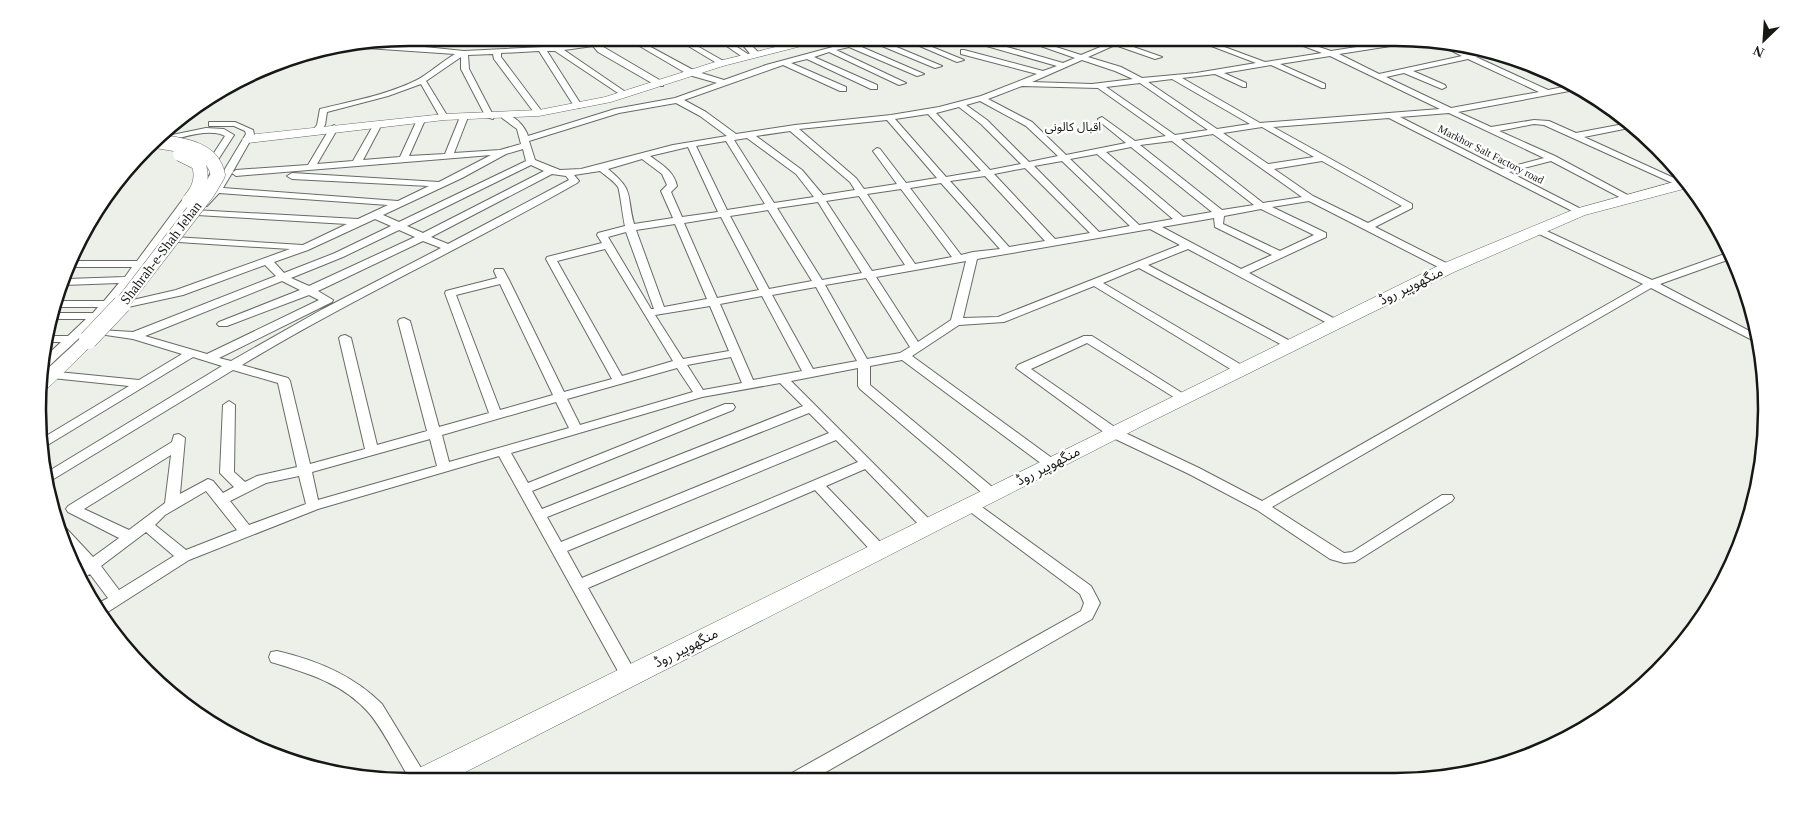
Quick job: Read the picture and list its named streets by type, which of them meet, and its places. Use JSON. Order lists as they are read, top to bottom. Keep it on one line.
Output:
{"streets":{"main road":["Shahrah-e-Shah Jehan","منگھوپیر روڈ"],"street":["Markhor Salt Factory road"]},"crossings":[["Markhor Salt Factory road","منگھوپیر روڈ"]],"districts":["اقبال کالونی"],"north":"bottom left"}
